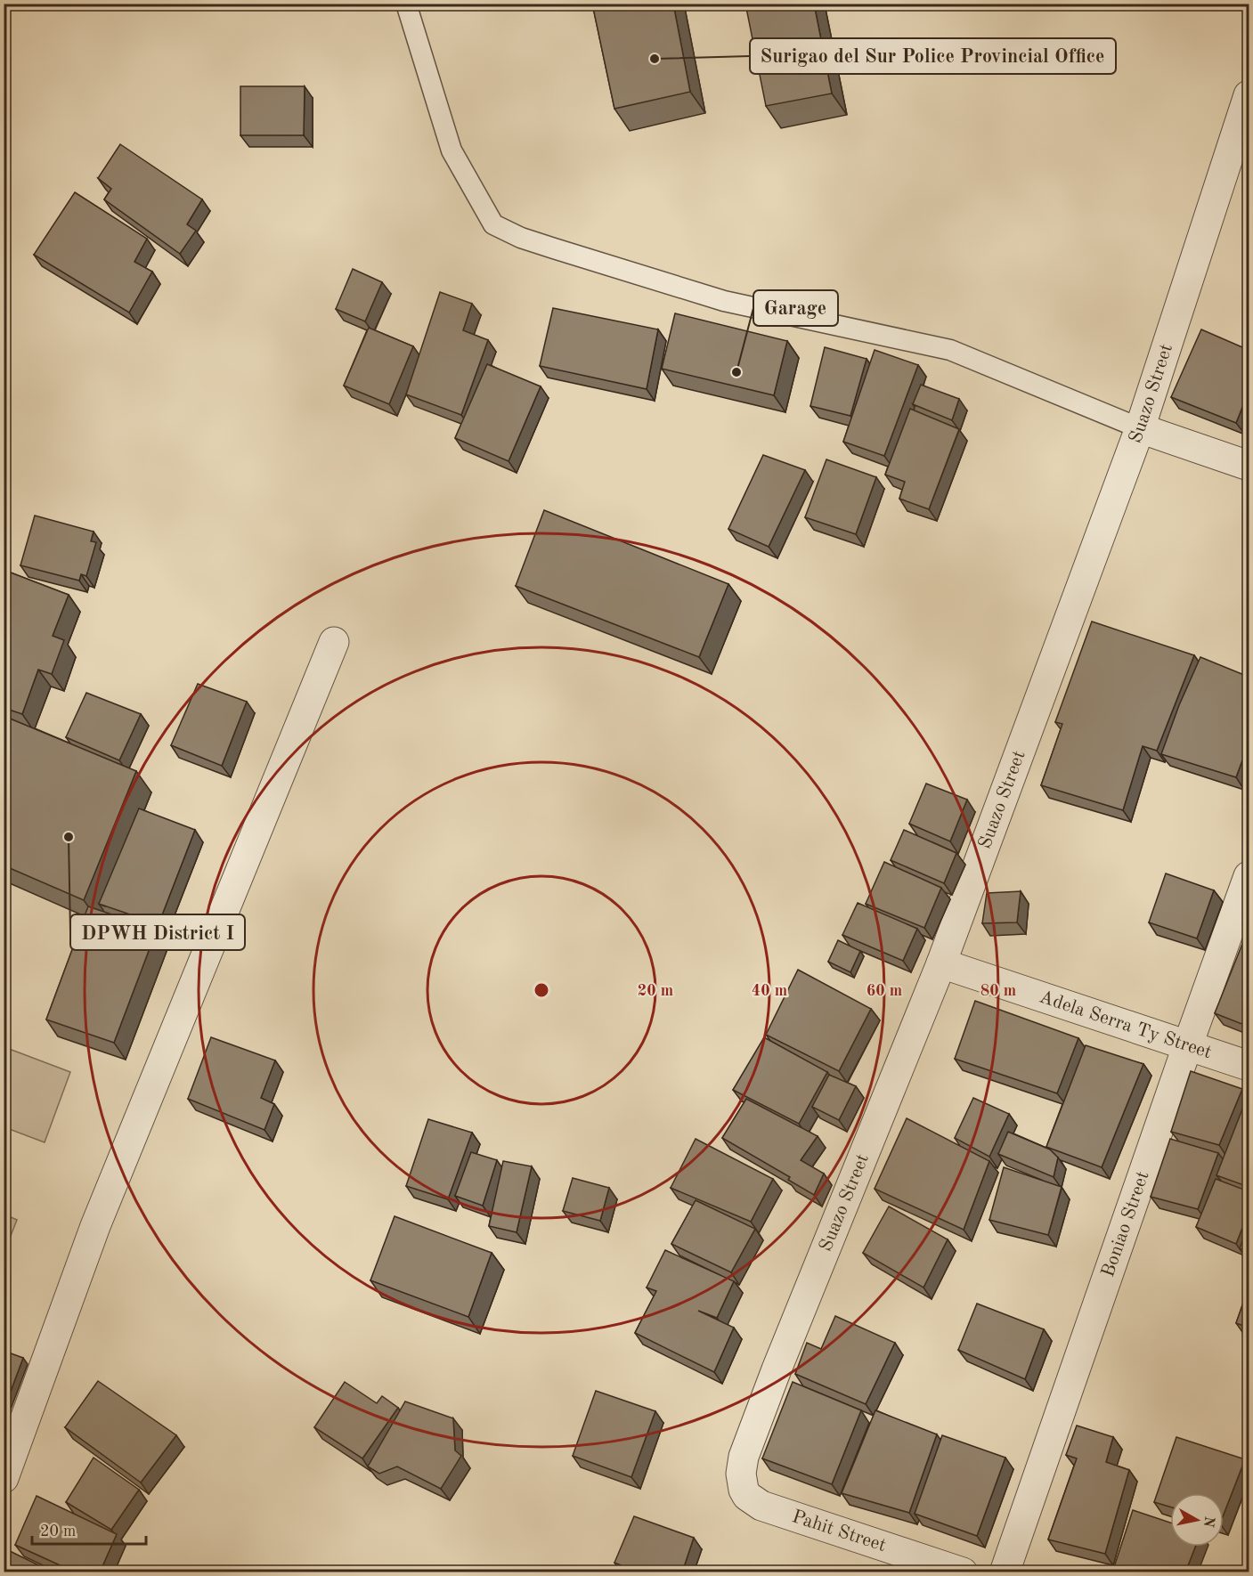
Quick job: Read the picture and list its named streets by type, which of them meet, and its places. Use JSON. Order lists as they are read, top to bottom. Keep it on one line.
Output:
{"streets":{"street":["Suazo Street","Adela Serra Ty Street","Boniao Street","Pahit Street"]},"crossings":[["Suazo Street","Adela Serra Ty Street"],["Suazo Street","Pahit Street"],["Adela Serra Ty Street","Boniao Street"]],"places":["Surigao del Sur Police Provincial Office","Garage","DPWH District I"],"scale_bar":"20 m","north":"right","rings":["20 m","40 m","60 m","80 m"]}
